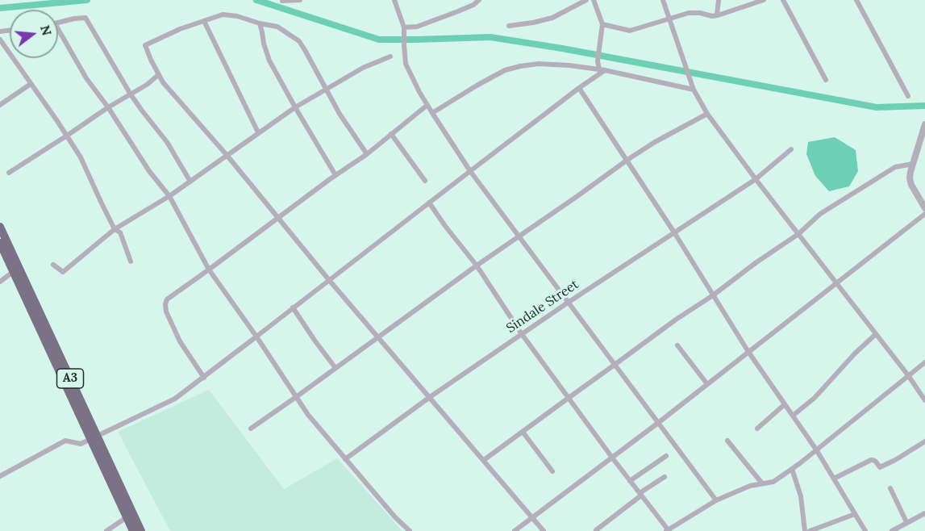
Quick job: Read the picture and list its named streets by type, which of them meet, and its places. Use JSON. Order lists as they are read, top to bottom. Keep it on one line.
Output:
{"streets":{"highway":["A3"],"street":["Sindale Street"]},"north":"right"}
